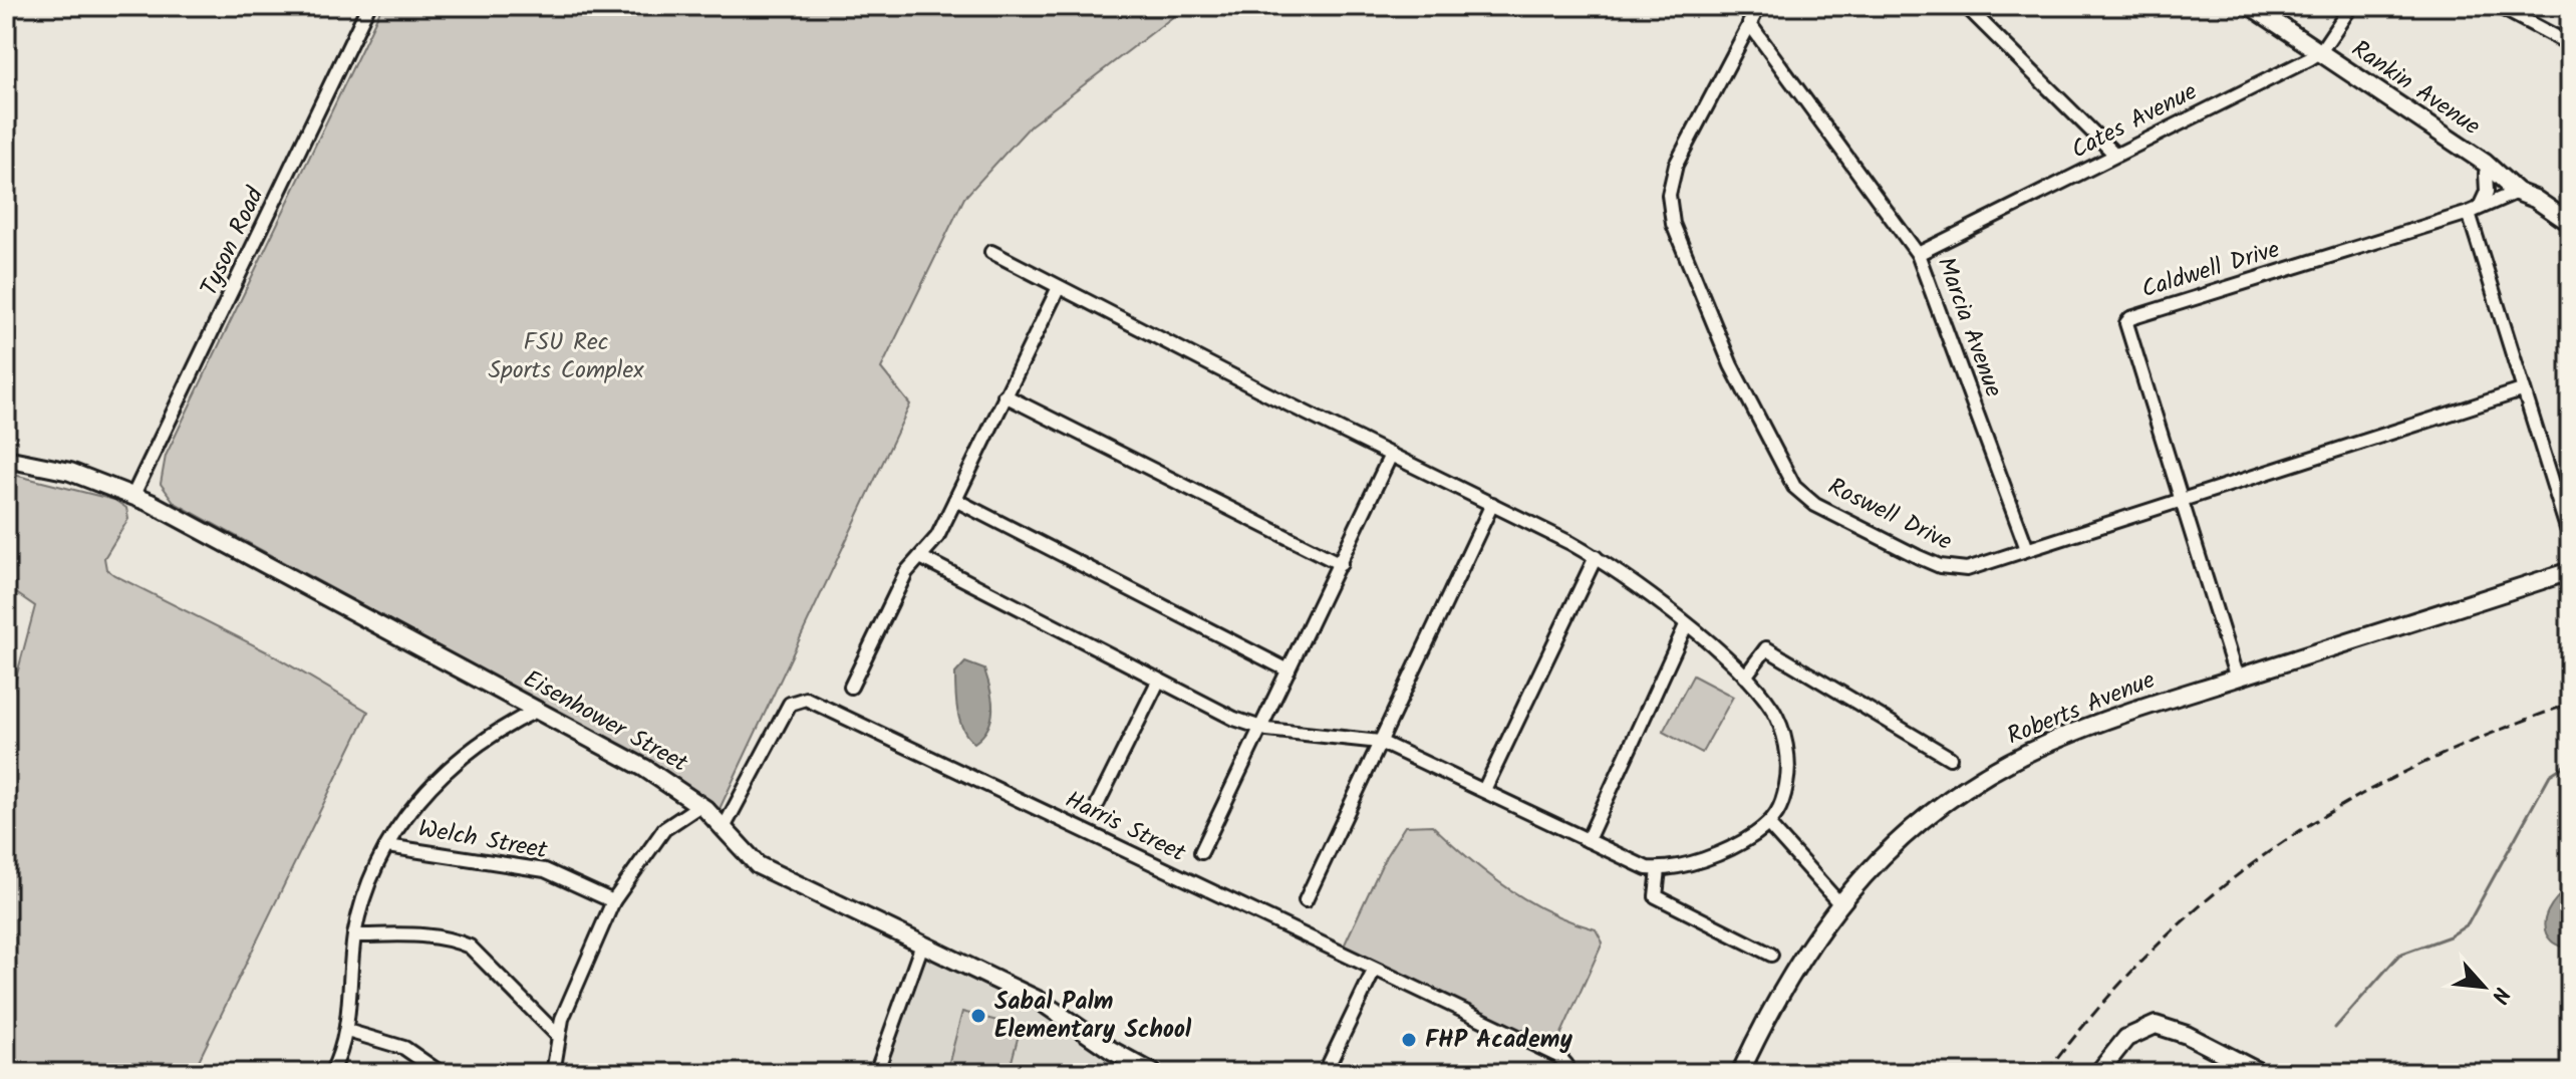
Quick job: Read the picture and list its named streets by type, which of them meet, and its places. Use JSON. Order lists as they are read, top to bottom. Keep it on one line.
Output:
{"streets":{"street":["Rankin Avenue","Cates Avenue","Tyson Road","Caldwell Drive","Marcia Avenue","Roswell Drive","Roberts Avenue","Eisenhower Street","Harris Street","Welch Street"]},"crossings":[["Rankin Avenue","Cates Avenue"],["Rankin Avenue","Caldwell Drive"],["Cates Avenue","Marcia Avenue"],["Tyson Road","Eisenhower Street"],["Caldwell Drive","Roswell Drive"],["Caldwell Drive","Roberts Avenue"],["Marcia Avenue","Roswell Drive"],["Eisenhower Street","Harris Street"]],"parks":["FSU Rec Sports Complex"],"places":["Sabal Palm Elementary School","FHP Academy"],"north":"bottom right"}
